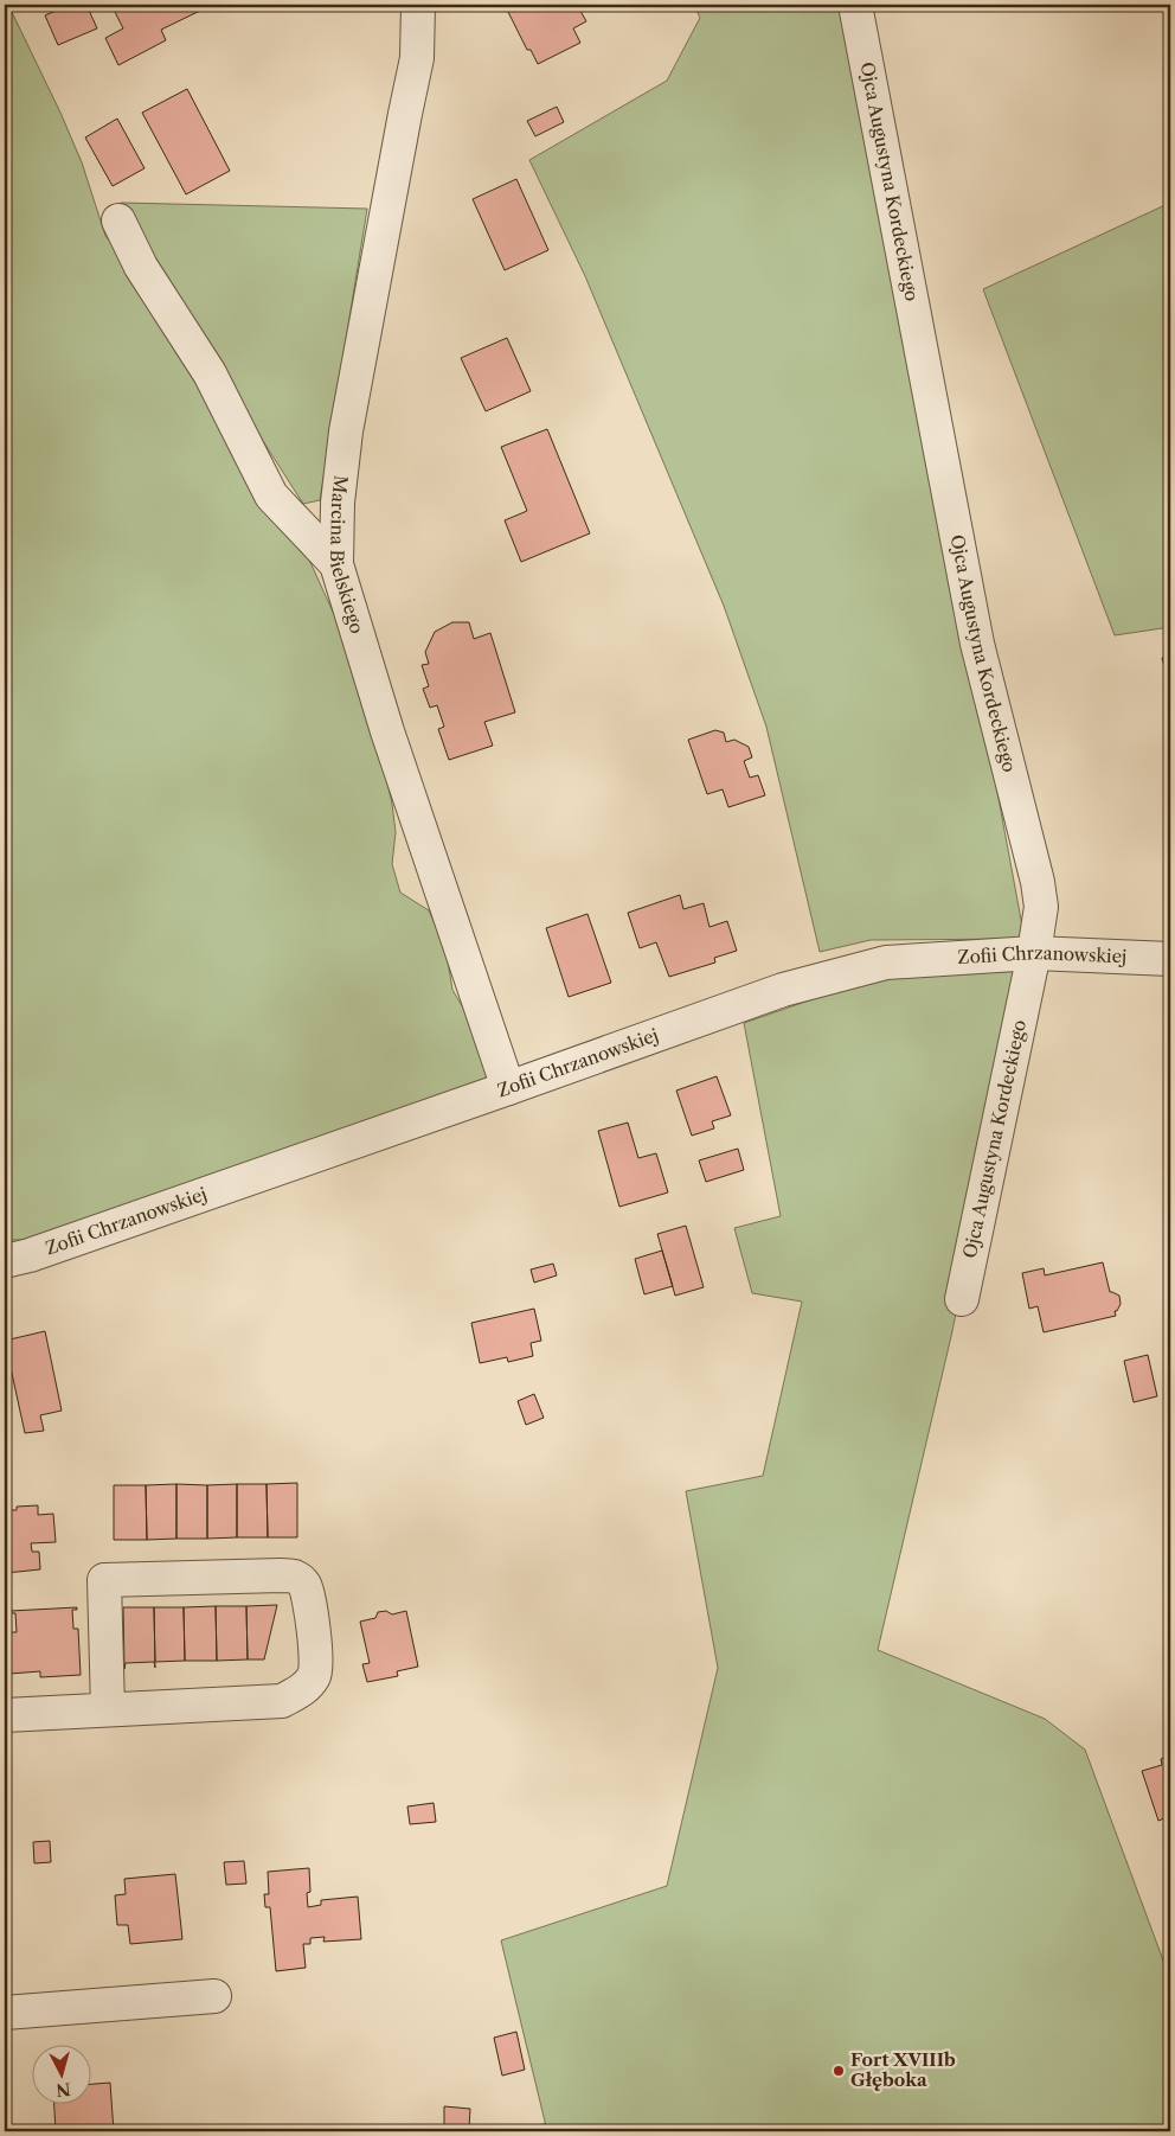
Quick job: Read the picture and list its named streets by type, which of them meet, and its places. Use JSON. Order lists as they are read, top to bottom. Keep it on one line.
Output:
{"streets":{"street":["Ojca Augustyna Kordeckiego","Marcina Bielskiego","Zofii Chrzanowskiej"]},"crossings":[["Ojca Augustyna Kordeckiego","Zofii Chrzanowskiej"],["Marcina Bielskiego","Zofii Chrzanowskiej"]],"places":["Fort XVIIIb Głęboka"],"north":"bottom"}
